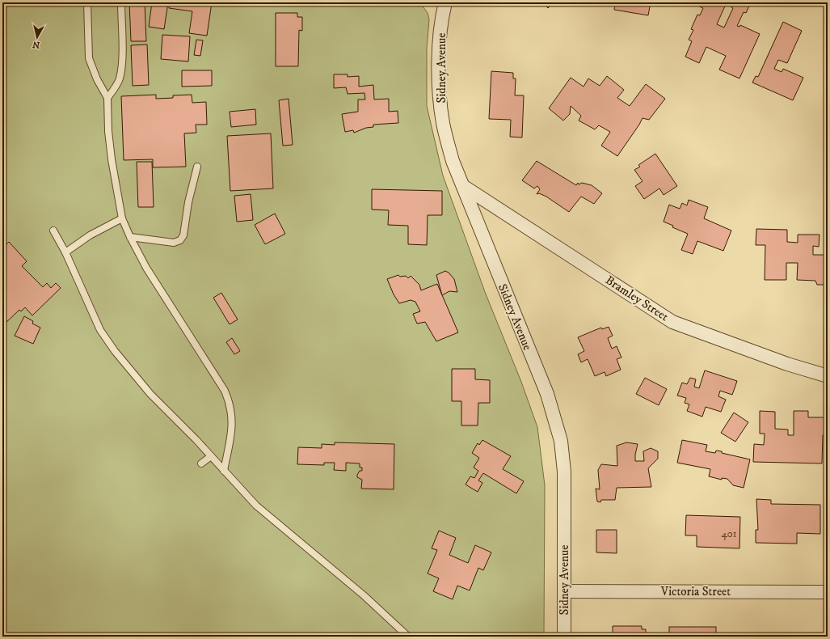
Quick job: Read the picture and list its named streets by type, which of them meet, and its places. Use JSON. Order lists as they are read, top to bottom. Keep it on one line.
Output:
{"streets":{"street":["Sidney Avenue","Bramley Street","Victoria Street"]},"crossings":[["Sidney Avenue","Bramley Street"],["Sidney Avenue","Victoria Street"]],"house_numbers":["401"],"north":"bottom"}
